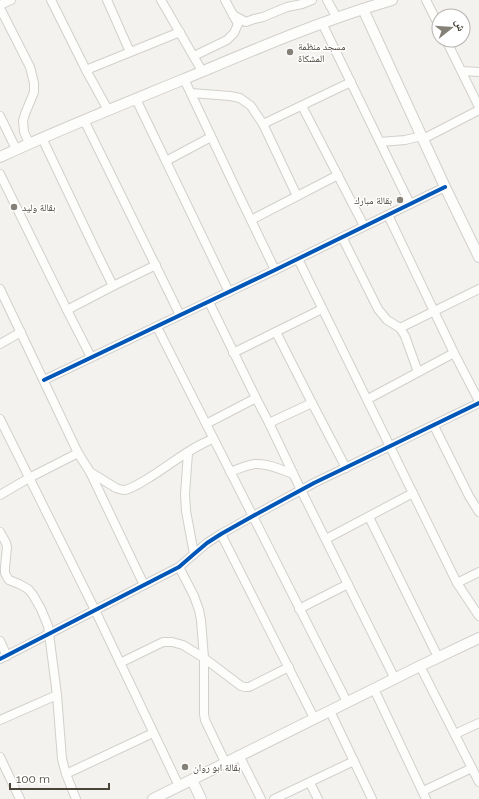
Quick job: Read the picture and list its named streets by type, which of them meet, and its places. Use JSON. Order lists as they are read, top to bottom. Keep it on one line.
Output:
{"places":["مسجد منظمة المشكاة","بقالة مبارك","بقالة وليد","بقالة ابو روان"],"scale_bar":"100 m","north":"right"}
